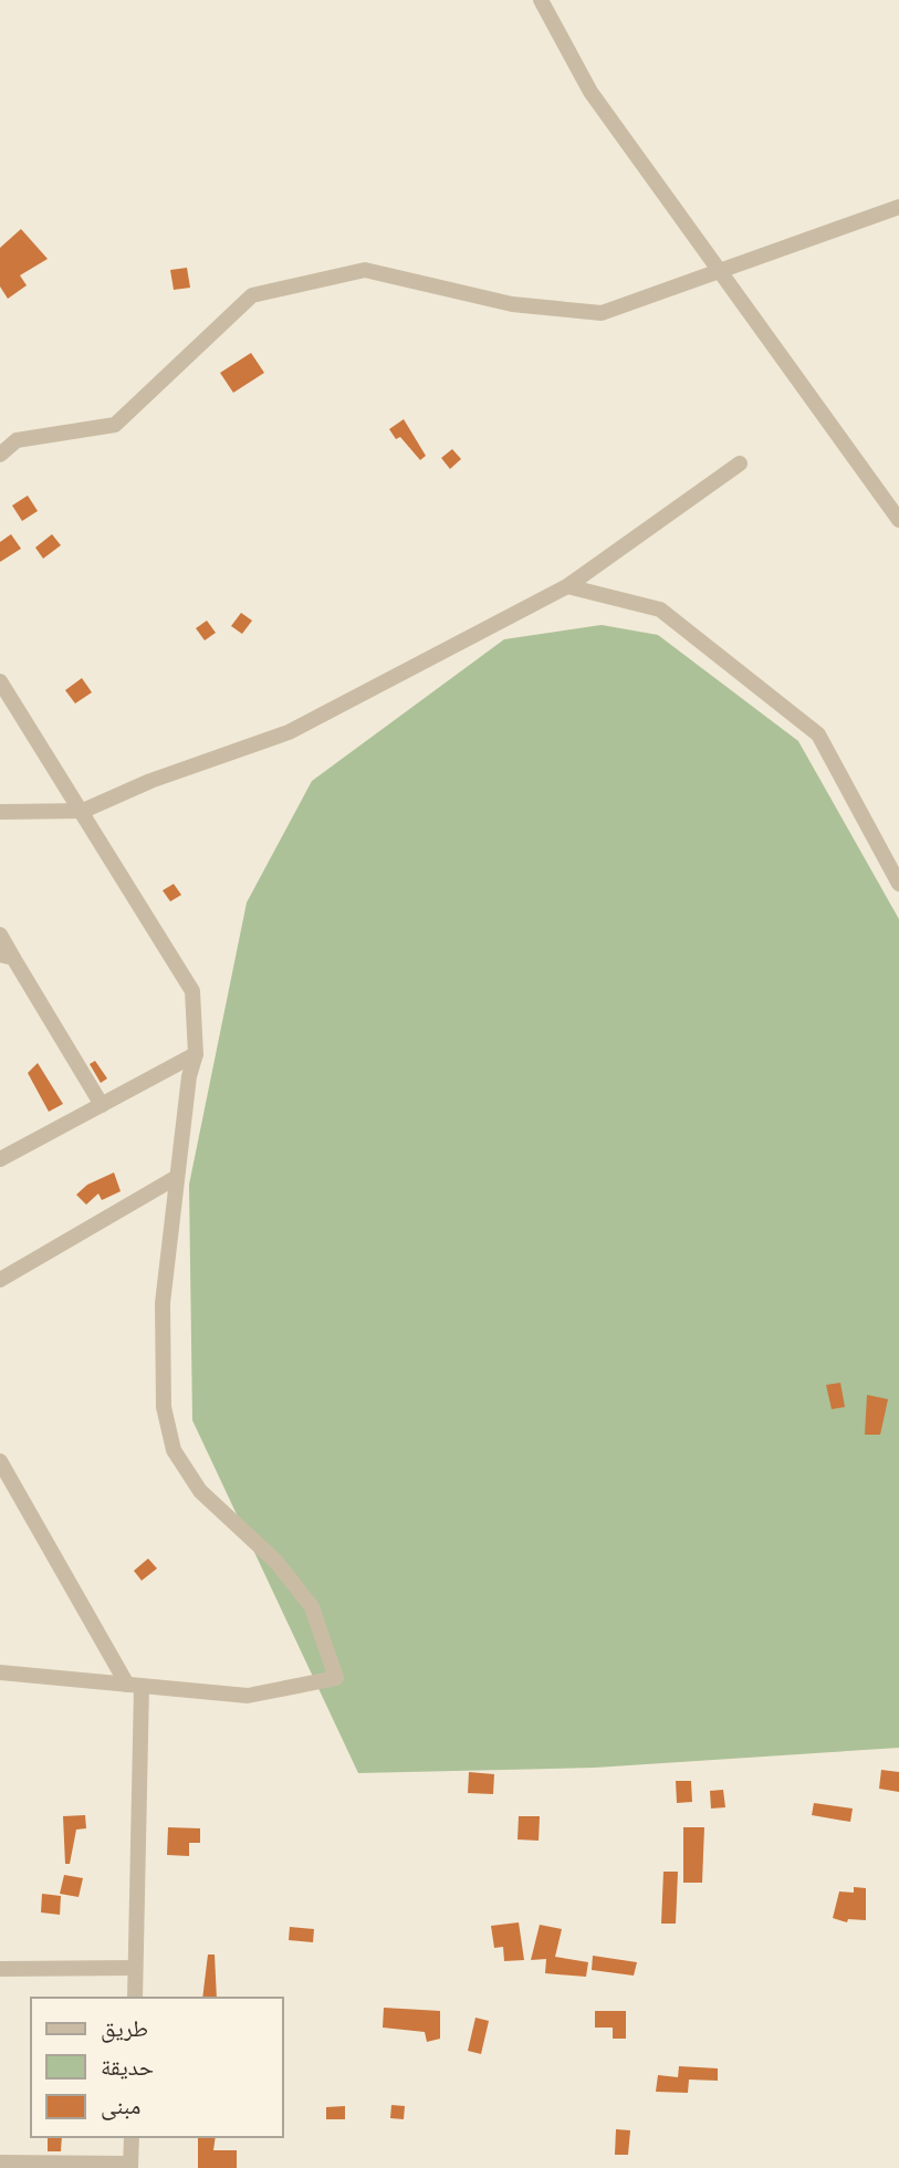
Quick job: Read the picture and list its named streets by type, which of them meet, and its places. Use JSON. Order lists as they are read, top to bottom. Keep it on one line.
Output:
{"legend":["طريق","حديقة","مبنى"]}
